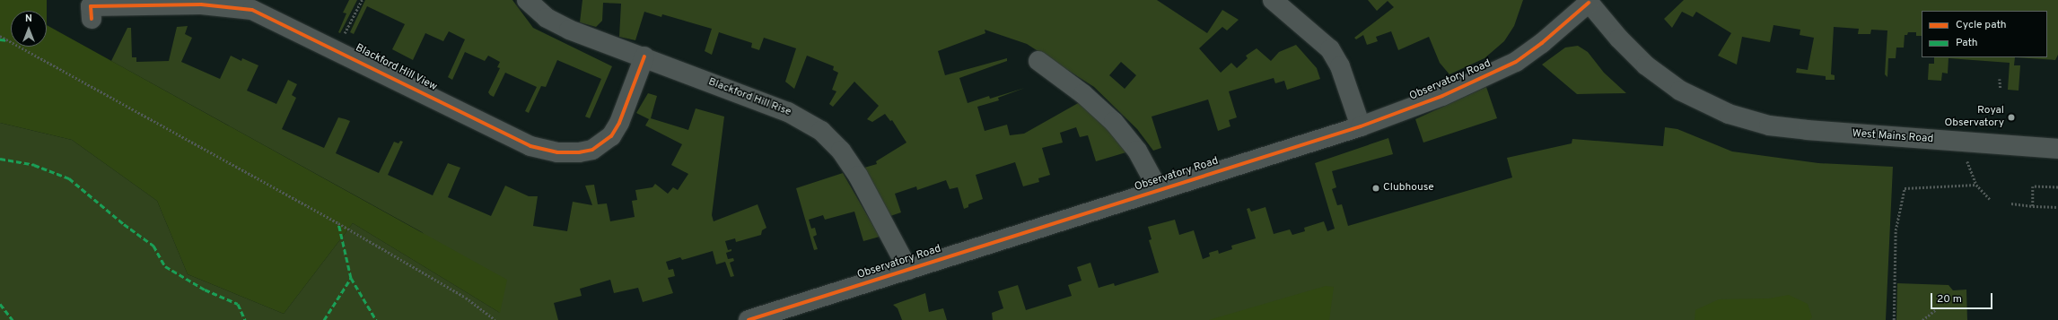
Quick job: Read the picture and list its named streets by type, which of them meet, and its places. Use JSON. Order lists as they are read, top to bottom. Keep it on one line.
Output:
{"streets":{"street":["Blackford Hill View","Observatory Road","Blackford Hill Rise","West Mains Road"]},"crossings":[["Blackford Hill View","Blackford Hill Rise"],["Observatory Road","Blackford Hill Rise"],["Observatory Road","West Mains Road"]],"places":["Royal Observatory","Clubhouse"],"legend":["Cycle path","Path"],"scale_bar":"20 m","north":"top"}
